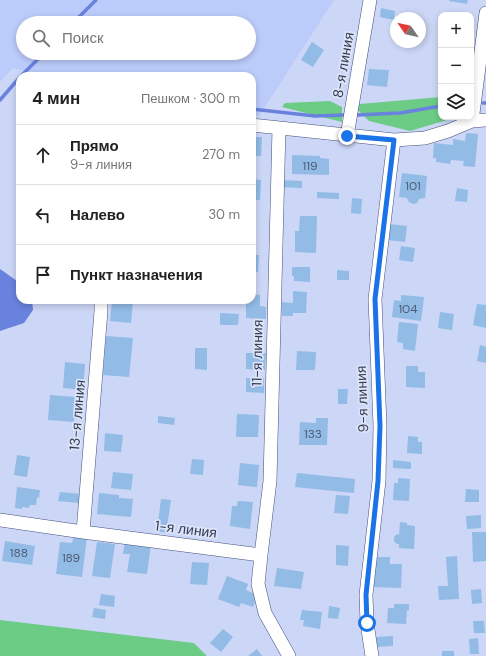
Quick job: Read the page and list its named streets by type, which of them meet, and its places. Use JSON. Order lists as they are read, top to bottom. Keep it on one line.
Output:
{"streets":{"street":["8-я линия","11-я линия","9-я линия","13-я линия","1-я линия"]},"crossings":[["11-я линия","1-я линия"],["13-я линия","1-я линия"]],"house_numbers":["119","101","104","133","188","189"],"north":"top left","page":{"map_buttons":["+","−"],"search":"Поиск","heading":["4 мин","Пешком · 300 m"],"list":[["Прямо","9-я линия","270 m"],["Налево","30 m"],"Пункт назначения"]}}
